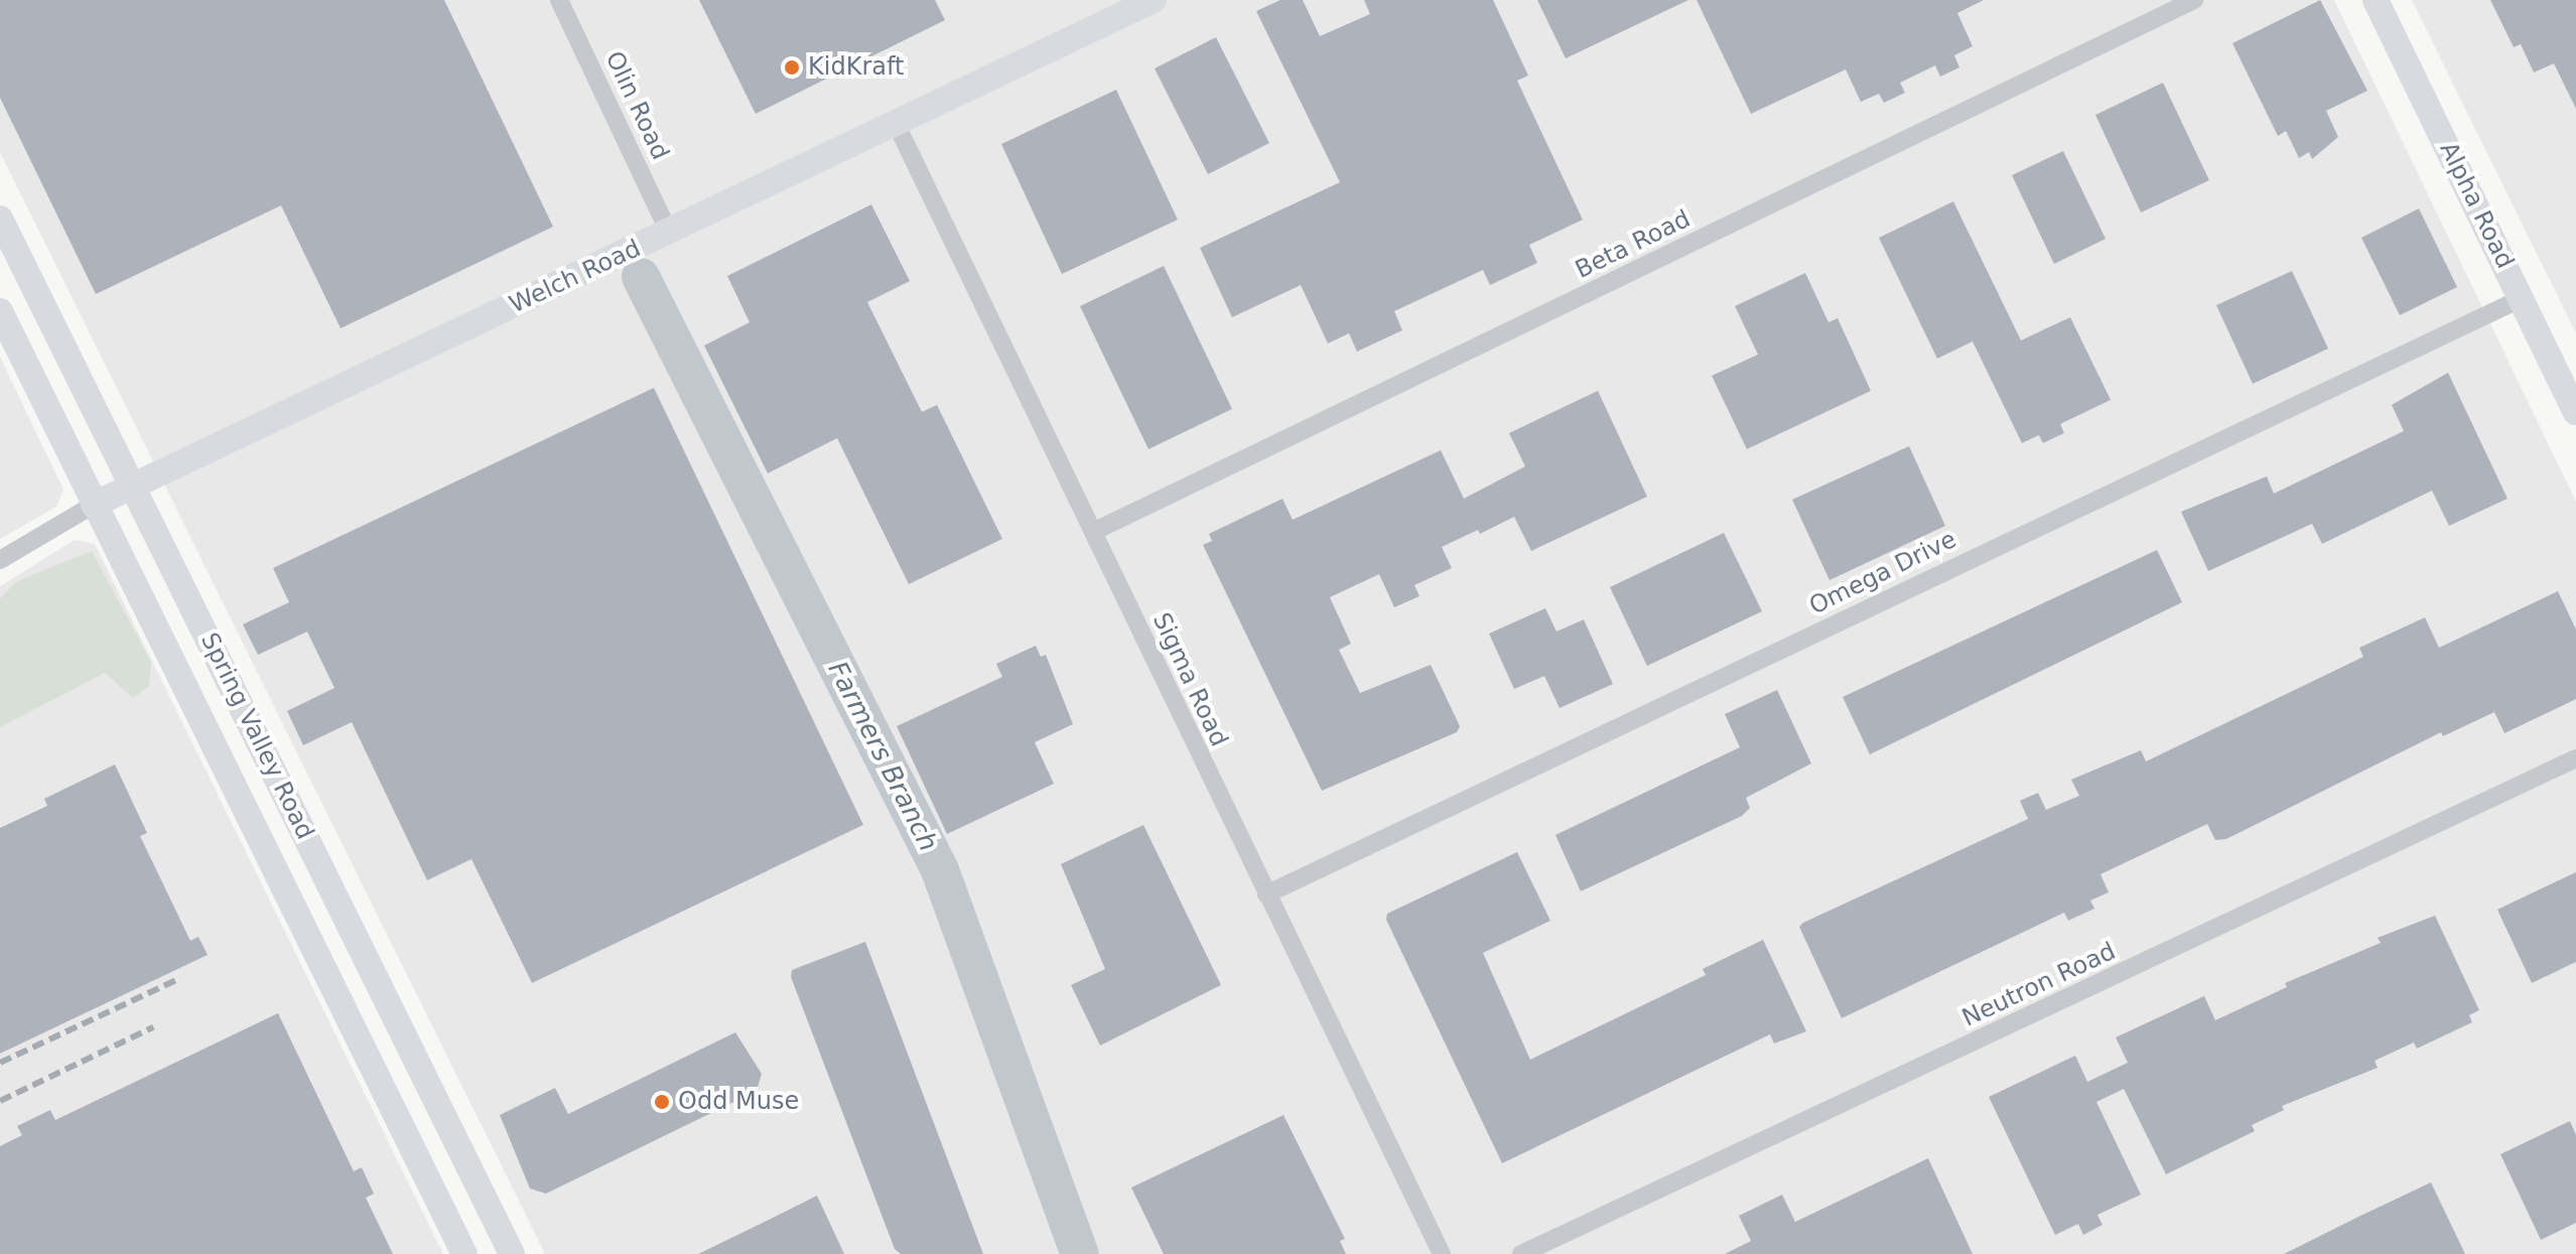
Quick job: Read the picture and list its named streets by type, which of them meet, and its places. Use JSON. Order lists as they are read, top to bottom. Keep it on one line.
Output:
{"streets":{"main road":["Alpha Road","Welch Road","Spring Valley Road"],"street":["Olin Road","Beta Road","Omega Drive","Sigma Road","Neutron Road"]},"crossings":[["Olin Road","Welch Road"],["Alpha Road","Omega Drive"],["Beta Road","Sigma Road"],["Welch Road","Sigma Road"],["Welch Road","Spring Valley Road"],["Omega Drive","Sigma Road"]],"water":["Farmers Branch"],"places":["KidKraft","Odd Muse"]}
